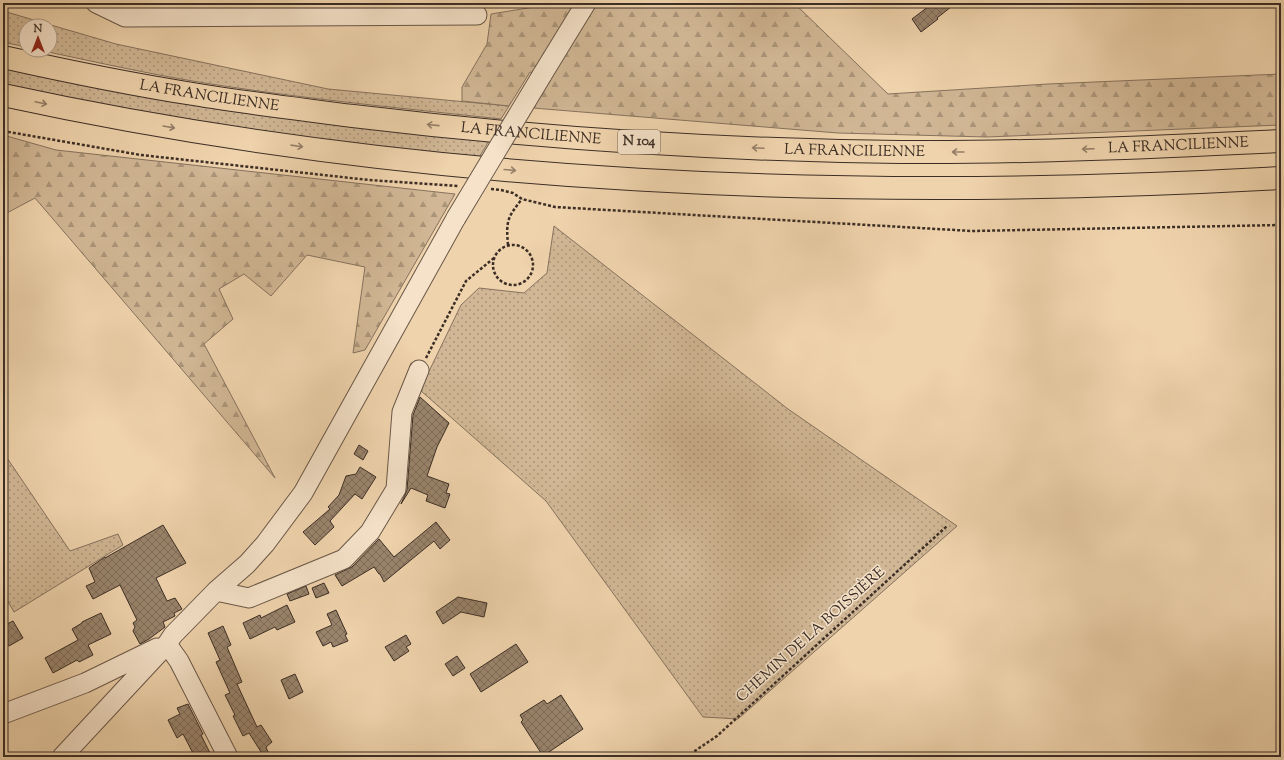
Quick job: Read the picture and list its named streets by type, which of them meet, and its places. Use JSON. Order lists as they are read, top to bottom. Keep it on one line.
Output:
{"streets":{"highway":["LA FRANCILIENNE","N 104"],"path":["CHEMIN DE LA BOISSIÈRE"]},"north":"top"}
